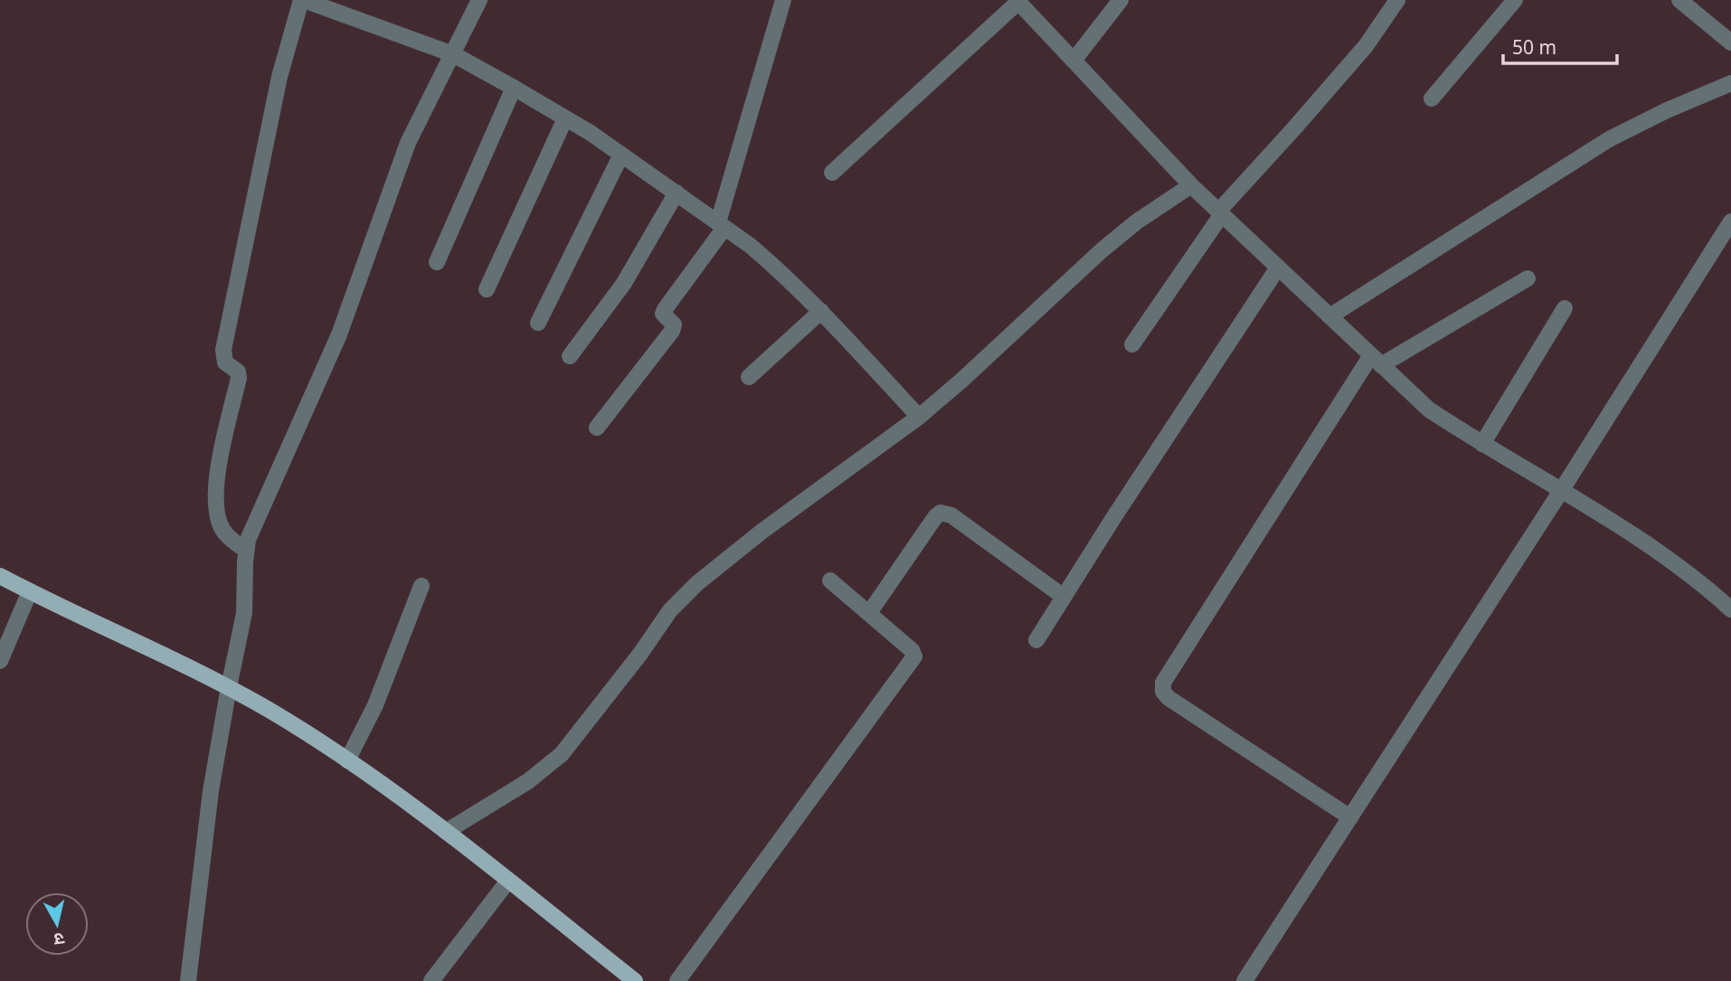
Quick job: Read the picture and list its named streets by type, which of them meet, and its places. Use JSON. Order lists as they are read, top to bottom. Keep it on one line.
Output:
{"scale_bar":"50 m","north":"bottom"}
